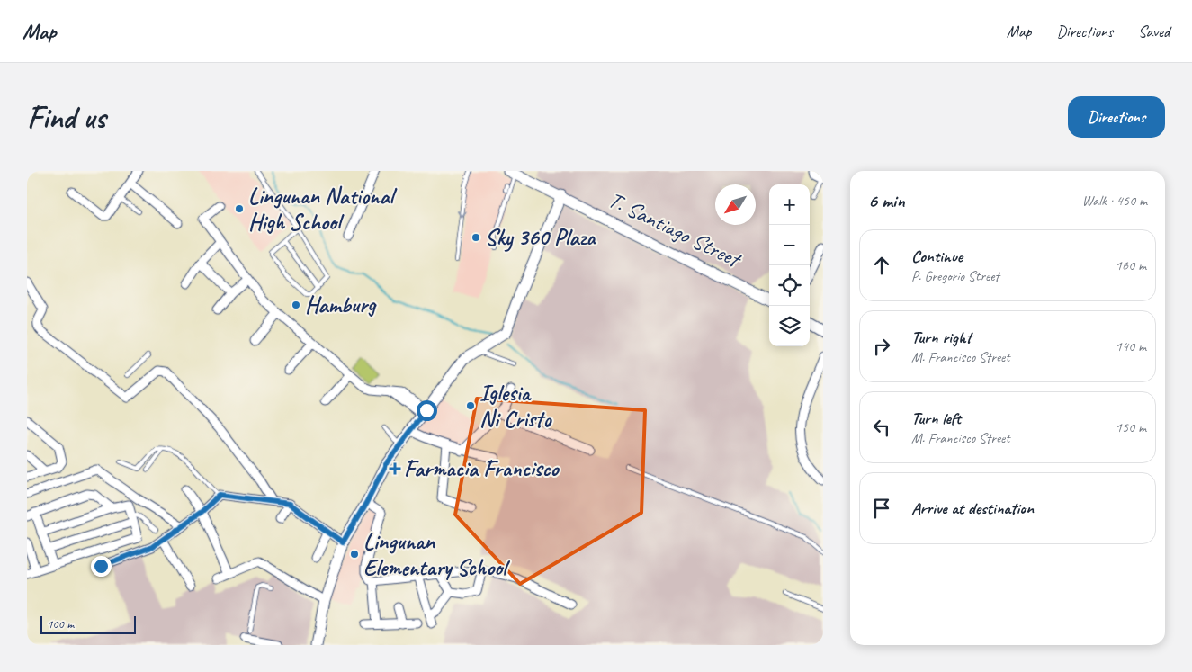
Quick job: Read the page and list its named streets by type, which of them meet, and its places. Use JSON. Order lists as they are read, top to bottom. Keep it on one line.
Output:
{"streets":{"street":["T. Santiago Street"]},"places":{"other":["Lingunan National High School","Sky 360 Plaza","Hamburg","Iglesia Ni Cristo","Lingunan Elementary School"],"health":["Farmacia Francisco"]},"scale_bar":"100 m","north":"bottom left","page":{"header":"Map","nav":["Map","Directions","Saved"],"buttons":"Directions","title":"Find us","heading":["6 min","Walk · 450 m"],"map_buttons":["+","−"],"list":[["Continue","P. Gregorio Street","160 m"],["Turn right","M. Francisco Street","140 m"],["Turn left","M. Francisco Street","150 m"],"Arrive at destination"],"scale":"100 m"}}
